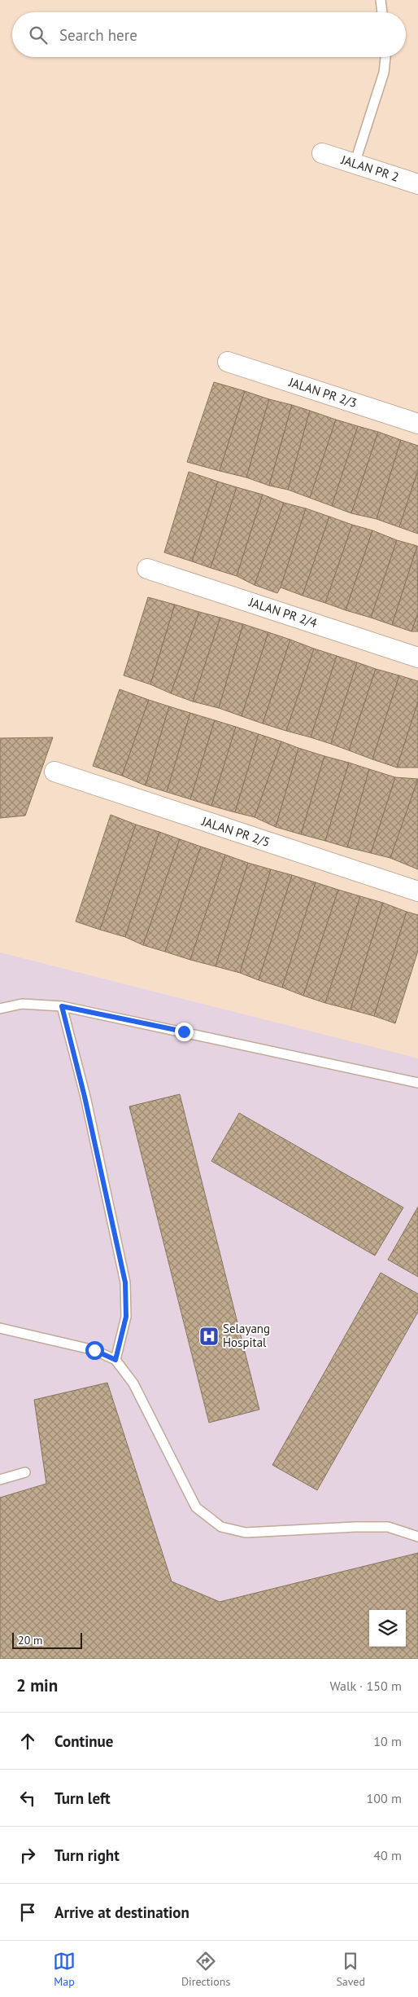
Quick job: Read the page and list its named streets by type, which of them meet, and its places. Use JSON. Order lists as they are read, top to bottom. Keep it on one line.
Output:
{"streets":{"street":["JALAN PR 2","JALAN PR 2/3","JALAN PR 2/4","JALAN PR 2/5"]},"places":{"hospital":["Selayang Hospital"]},"scale_bar":"20 m","page":{"search":"Search here","scale":"20 m","heading":["2 min","Walk · 150 m"],"list":[["Continue","10 m"],["Turn left","100 m"],["Turn right","40 m"],"Arrive at destination"],"nav":["Map","Directions","Saved"]}}
